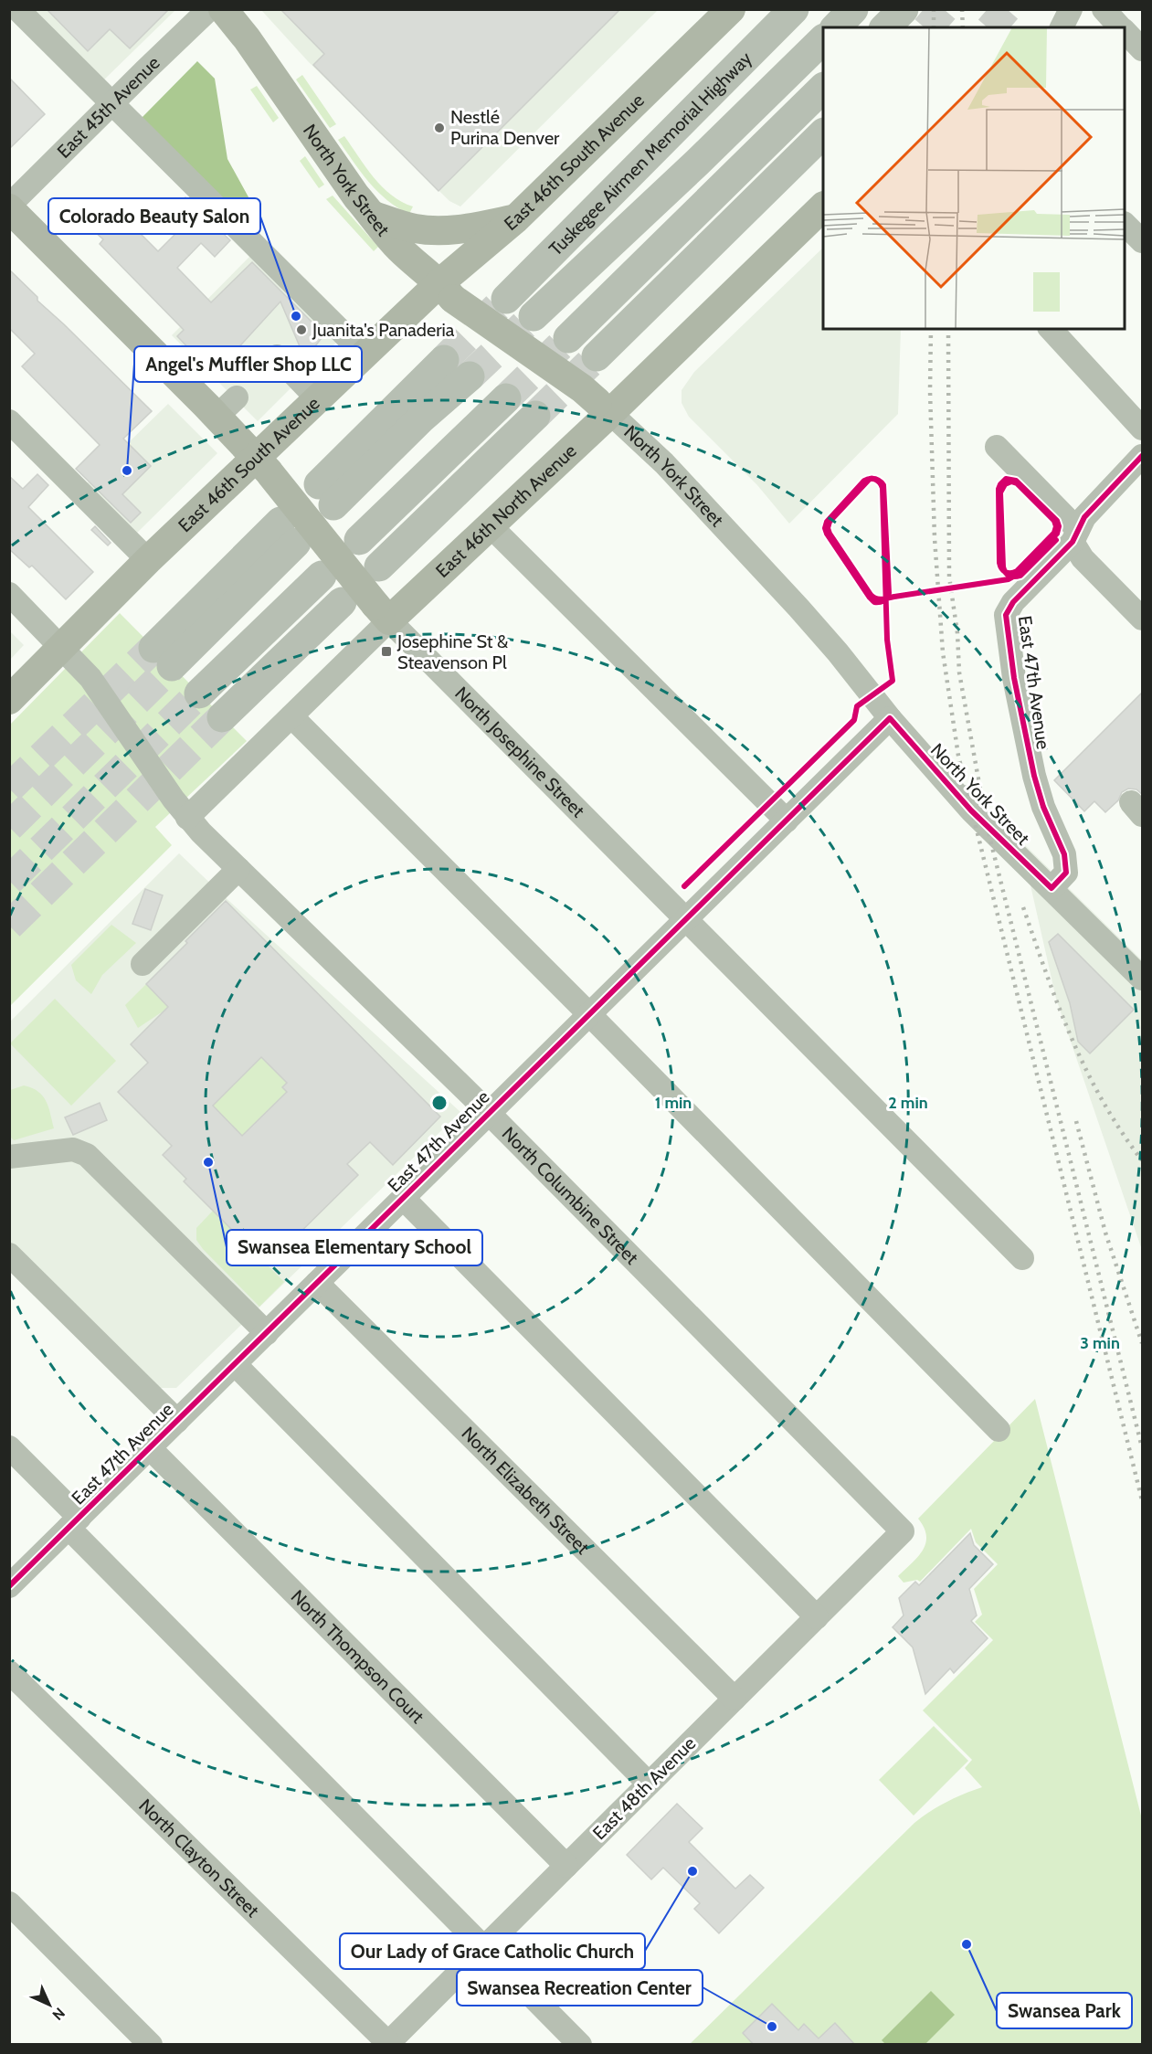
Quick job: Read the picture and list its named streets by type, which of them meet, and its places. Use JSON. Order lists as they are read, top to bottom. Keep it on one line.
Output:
{"streets":{"highway":["Tuskegee Airmen Memorial Highway"],"main road":["East 46th South Avenue","North York Street","East 46th North Avenue","North Josephine Street"],"street":["East 45th Avenue","East 47th Avenue","North Columbine Street","North Elizabeth Street","North Thompson Court","East 48th Avenue","North Clayton Street"]},"crossings":[["East 45th Avenue","North Josephine Street"],["East 46th South Avenue","North York Street"],["East 46th South Avenue","North Josephine Street"],["East 46th South Avenue","North Columbine Street"],["North York Street","East 46th North Avenue"],["North York Street","East 47th Avenue"],["East 46th North Avenue","North Josephine Street"],["East 46th North Avenue","North Columbine Street"],["East 47th Avenue","North Josephine Street"],["East 47th Avenue","North Columbine Street"],["East 47th Avenue","North Elizabeth Street"],["East 47th Avenue","North Thompson Court"],["North Columbine Street","East 48th Avenue"],["North Elizabeth Street","East 48th Avenue"],["North Thompson Court","East 48th Avenue"],["East 48th Avenue","North Clayton Street"]],"places":{"other":["Nestlé Purina Denver","Colorado Beauty Salon","Juanita's Panaderia","Angel's Muffler Shop LLC","Swansea Elementary School","Our Lady of Grace Catholic Church","Swansea Park","Swansea Recreation Center"],"transit":["Josephine St & Steavenson Pl"]},"north":"bottom right","rings":["1 min","2 min","3 min"]}
